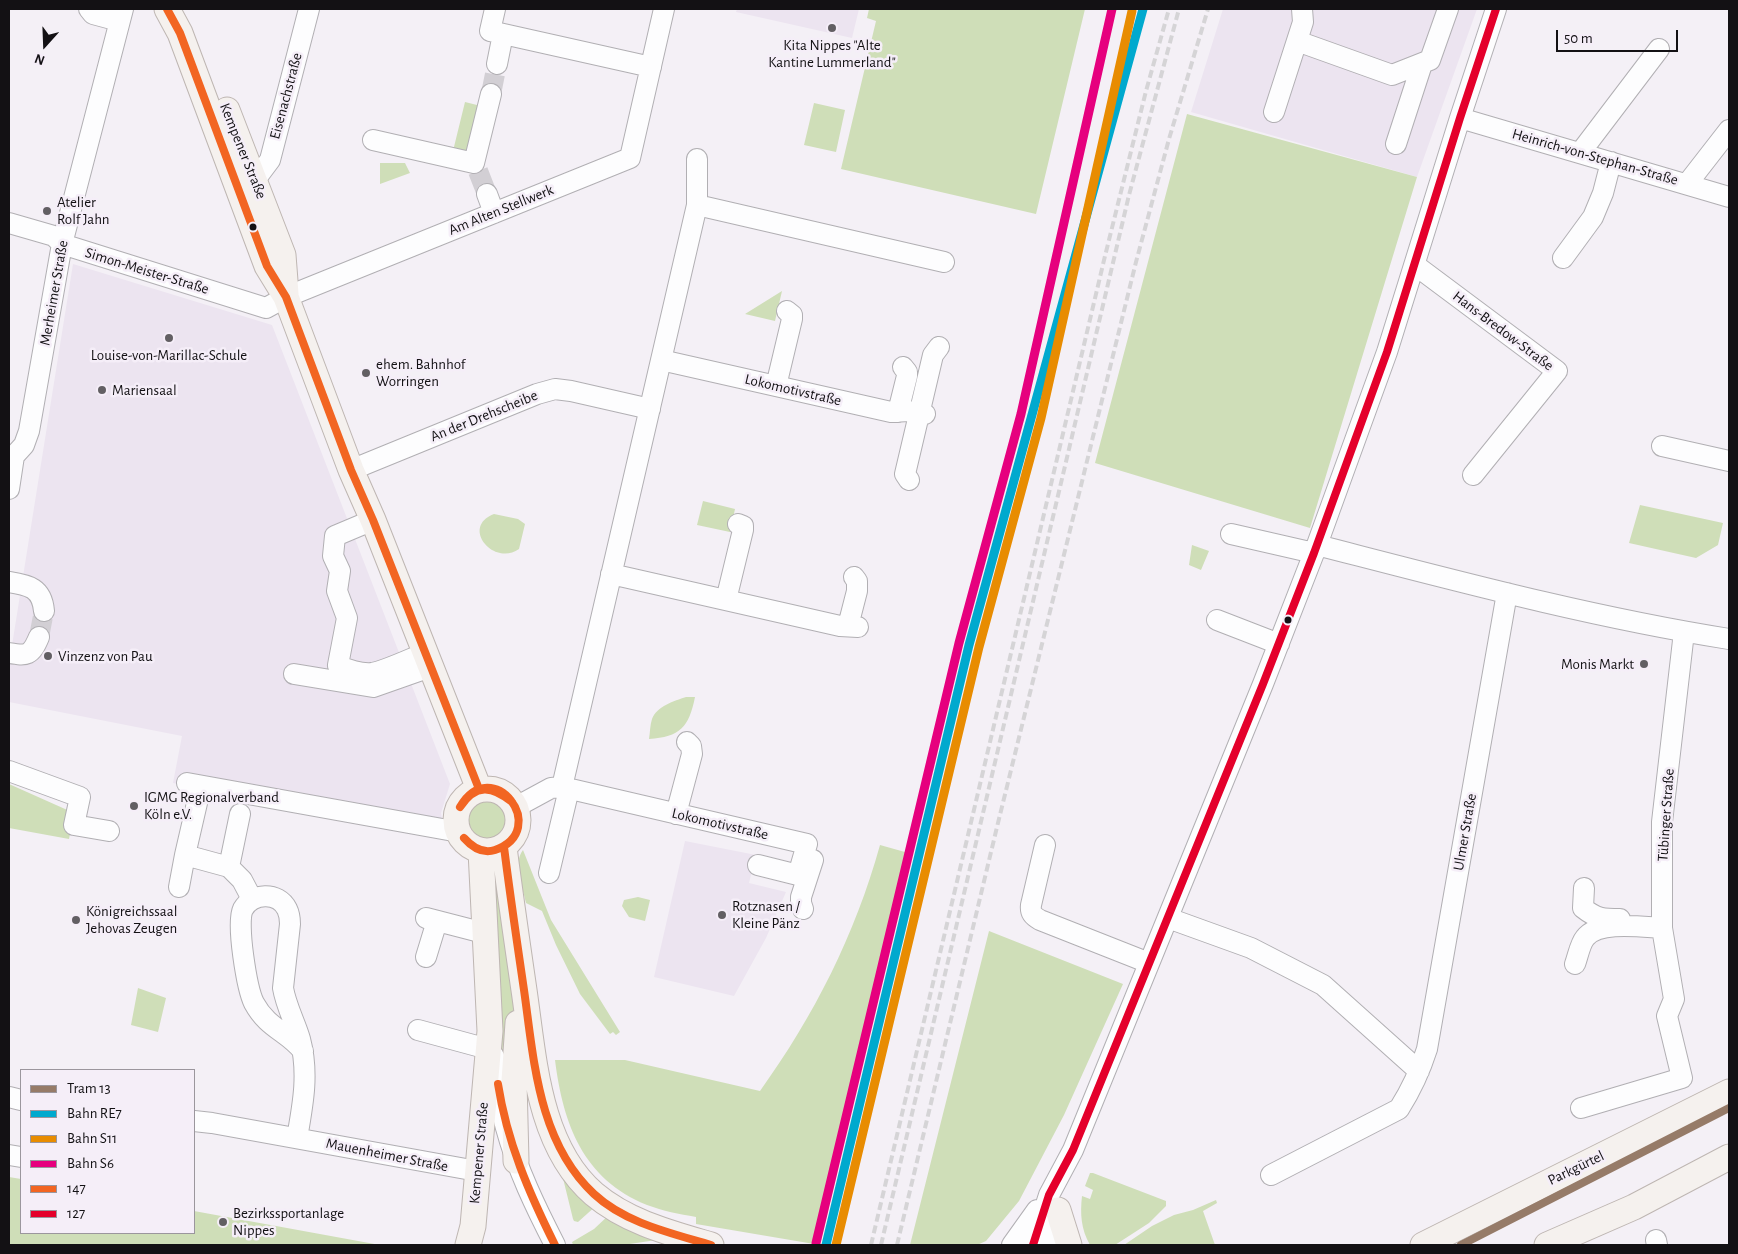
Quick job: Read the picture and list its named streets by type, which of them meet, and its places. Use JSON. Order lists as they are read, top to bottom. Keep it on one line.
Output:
{"streets":{"main road":["Kempener Straße","Parkgürtel"],"street":["Eisenachstraße","Heinrich-von-Stephan-Straße","Am Alten Stellwerk","Simon-Meister-Straße","Merheimer Straße","Hans-Bredow-Straße","Lokomotivstraße","An der Drehscheibe","Tübinger Straße","Ulmer Straße","Mauenheimer Straße"]},"crossings":[["Eisenachstraße","Kempener Straße"],["Kempener Straße","Am Alten Stellwerk"],["Kempener Straße","Simon-Meister-Straße"],["Kempener Straße","An der Drehscheibe"],["Kempener Straße","Mauenheimer Straße"],["Am Alten Stellwerk","Simon-Meister-Straße"],["Simon-Meister-Straße","Merheimer Straße"]],"places":["Kita Nippes \"Alte Kantine Lummerland\"","Atelier Rolf Jahn","Louise-von-Marillac-Schule","ehem. Bahnhof Worringen","Mariensaal","Vinzenz von Pau","Monis Markt","IGMG Regionalverband Köln e.V.","Rotznasen / Kleine Pänz","Königreichssaal Jehovas Zeugen","Bezirkssportanlage Nippes"],"lines":["rail line RE7","rail line S6","transit line 147","transit line 127","rail line S11","tram line 13"],"legend":["Tram 13","Bahn RE7","Bahn S11","Bahn S6","147","127"],"scale_bar":"50 m","north":"bottom"}
